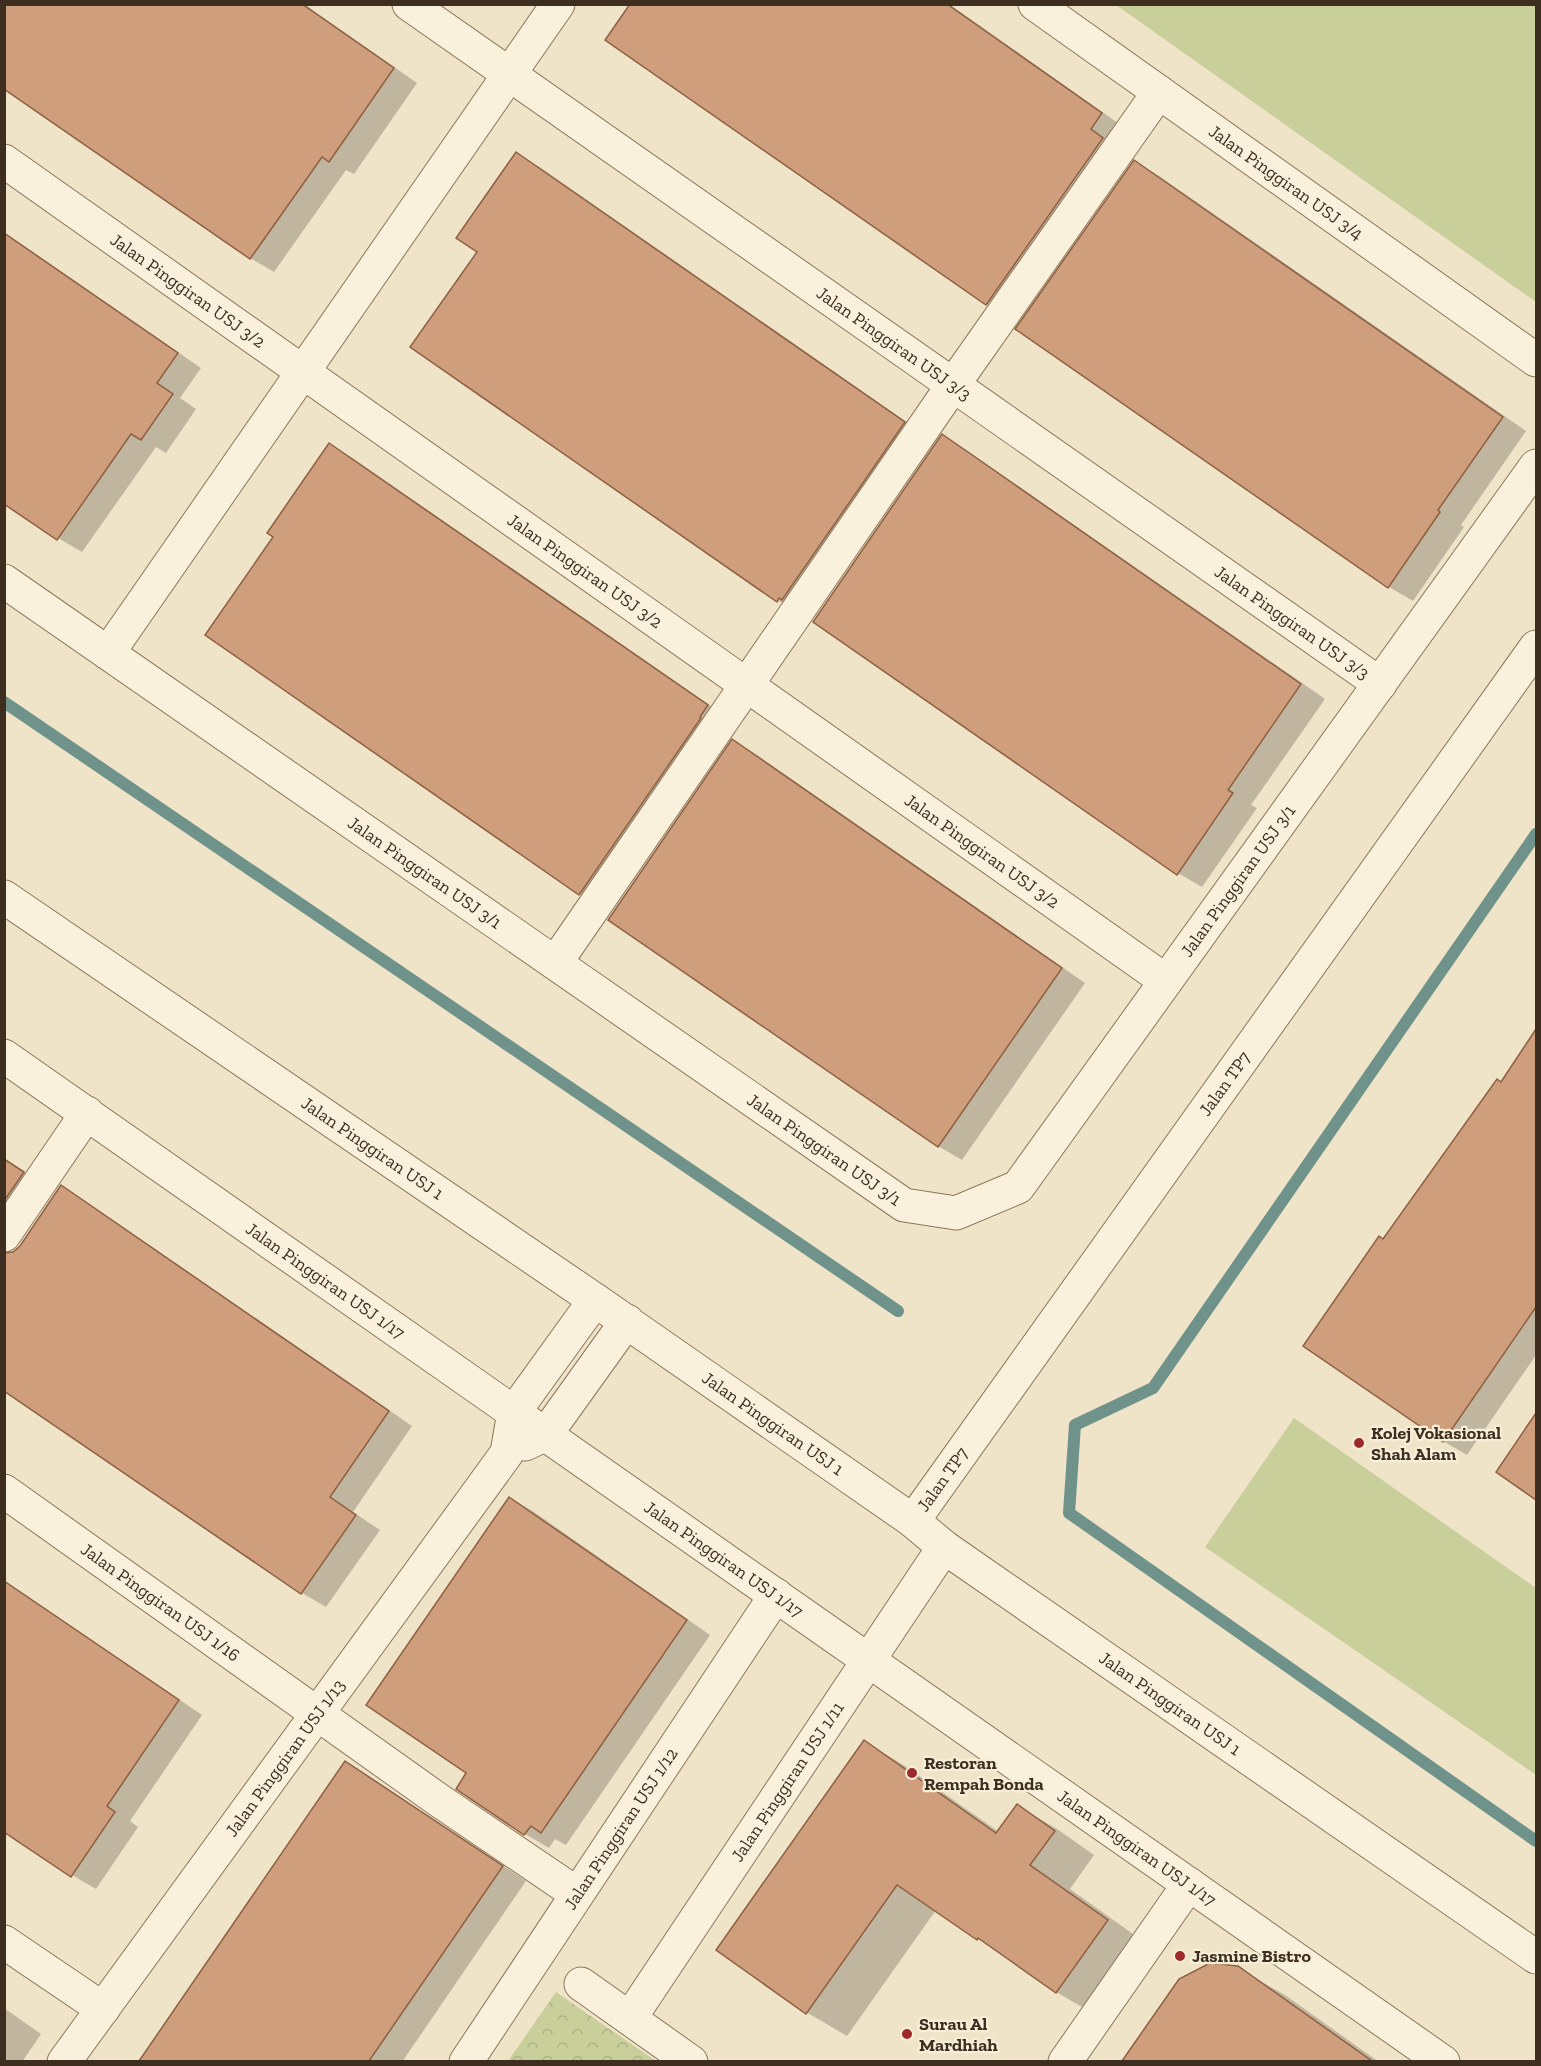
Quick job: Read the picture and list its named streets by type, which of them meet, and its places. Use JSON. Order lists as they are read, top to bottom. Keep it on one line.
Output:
{"streets":{"street":["Jalan Pinggiran USJ 3/4","Jalan Pinggiran USJ 3/2","Jalan Pinggiran USJ 3/3","Jalan Pinggiran USJ 3/1","Jalan TP7","Jalan Pinggiran USJ 1","Jalan Pinggiran USJ 1/17","Jalan Pinggiran USJ 1/16","Jalan Pinggiran USJ 1/13","Jalan Pinggiran USJ 1/11","Jalan Pinggiran USJ 1/12"]},"crossings":[["Jalan Pinggiran USJ 3/2","Jalan Pinggiran USJ 3/1"],["Jalan Pinggiran USJ 3/3","Jalan Pinggiran USJ 3/1"],["Jalan TP7","Jalan Pinggiran USJ 1"],["Jalan Pinggiran USJ 1","Jalan Pinggiran USJ 1/13"],["Jalan Pinggiran USJ 1","Jalan Pinggiran USJ 1/11"],["Jalan Pinggiran USJ 1/17","Jalan Pinggiran USJ 1/13"],["Jalan Pinggiran USJ 1/17","Jalan Pinggiran USJ 1/11"],["Jalan Pinggiran USJ 1/17","Jalan Pinggiran USJ 1/12"],["Jalan Pinggiran USJ 1/16","Jalan Pinggiran USJ 1/13"],["Jalan Pinggiran USJ 1/16","Jalan Pinggiran USJ 1/12"]],"places":["Kolej Vokasional Shah Alam","Restoran Rempah Bonda","Jasmine Bistro","Surau Al Mardhiah"]}
